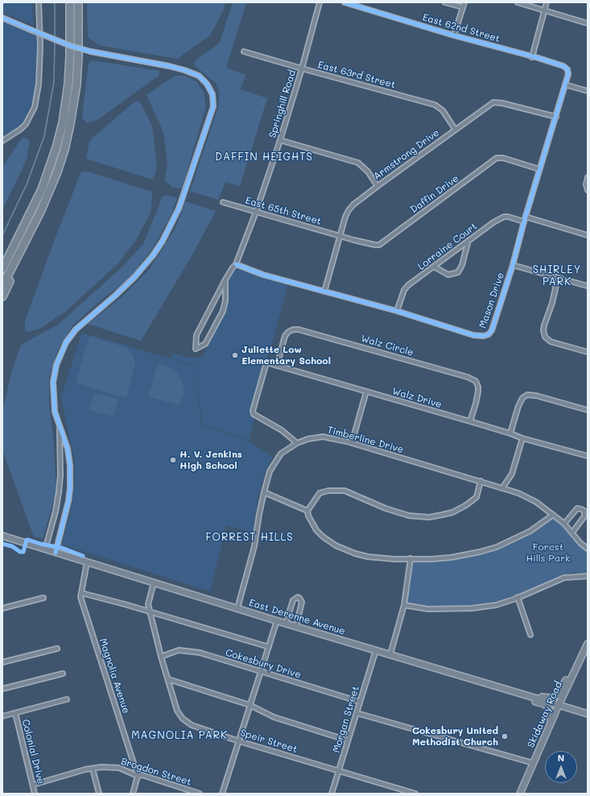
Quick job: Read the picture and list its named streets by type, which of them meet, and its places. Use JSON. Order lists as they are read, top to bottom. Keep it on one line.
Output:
{"streets":{"main road":["East Derenne Avenue","Skidaway Road"],"street":["East 62nd Street","East 63rd Street","Springhill Road","Armstrong Drive","Daffin Drive","East 65th Street","Lorraine Court","Mason Drive","Walz Circle","Walz Drive","Timberline Drive","Cokesbury Drive","Magnolia Avenue","Morgan Street","Speir Street","Colonial Drive","Brogdon Street"]},"crossings":[["East 62nd Street","Mason Drive"],["East 63rd Street","Springhill Road"],["East 63rd Street","Armstrong Drive"],["Springhill Road","East 65th Street"],["Springhill Road","Mason Drive"],["Armstrong Drive","Daffin Drive"],["Armstrong Drive","East 65th Street"],["Armstrong Drive","Mason Drive"],["Daffin Drive","East 65th Street"],["Daffin Drive","Mason Drive"],["Lorraine Court","Mason Drive"],["Walz Circle","Walz Drive"],["Walz Drive","Timberline Drive"],["Timberline Drive","East Derenne Avenue"],["East Derenne Avenue","Magnolia Avenue"],["East Derenne Avenue","Skidaway Road"],["East Derenne Avenue","Morgan Street"],["East Derenne Avenue","Speir Street"],["Cokesbury Drive","Morgan Street"],["Cokesbury Drive","Speir Street"],["Magnolia Avenue","Brogdon Street"],["Morgan Street","Speir Street"],["Colonial Drive","Brogdon Street"]],"districts":["DAFFIN HEIGHTS","SHIRLEY PARK","FORREST HILLS","MAGNOLIA PARK"],"parks":["Forest Hills Park"],"places":["Juliette Low Elementary School","H. V. Jenkins High School","Cokesbury United Methodist Church"],"north":"top"}
